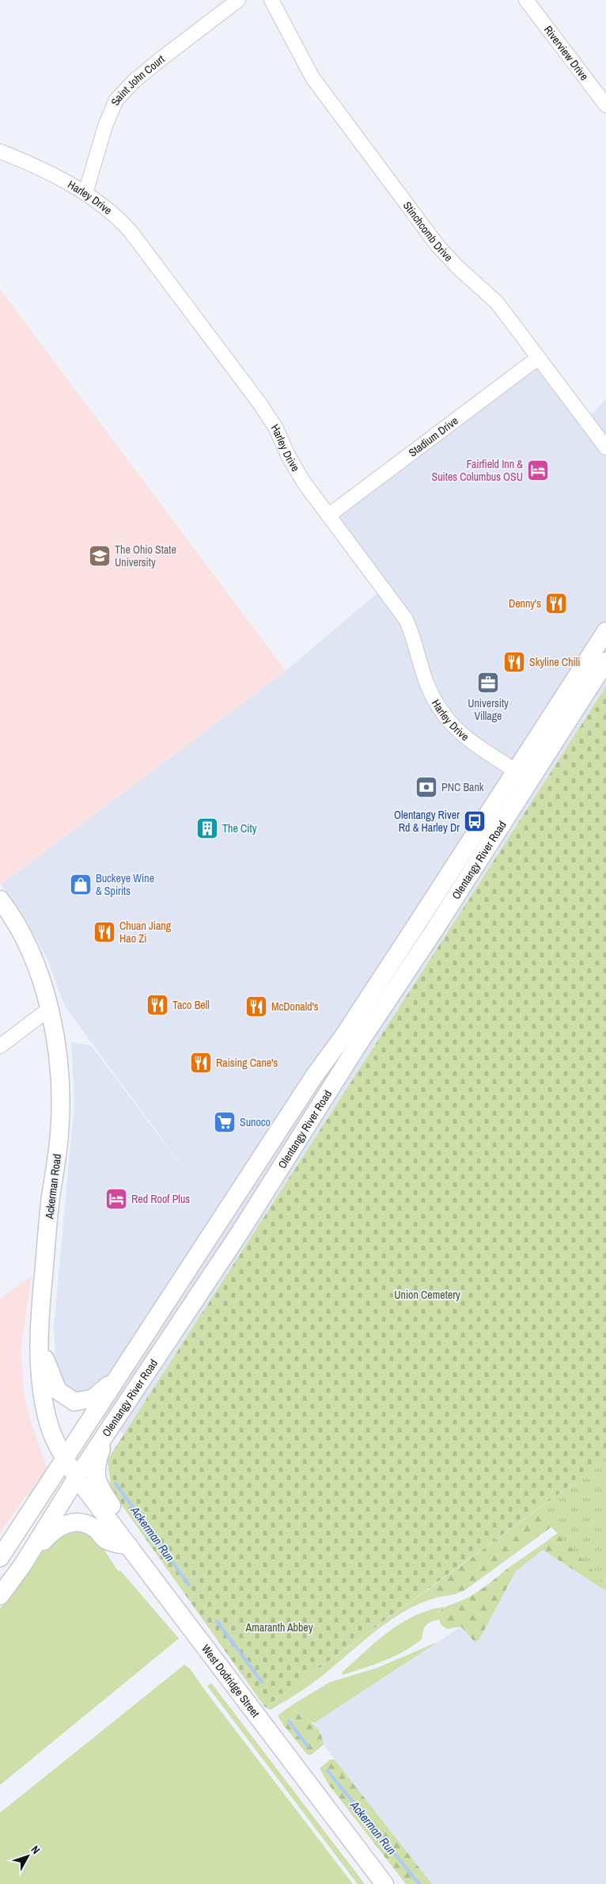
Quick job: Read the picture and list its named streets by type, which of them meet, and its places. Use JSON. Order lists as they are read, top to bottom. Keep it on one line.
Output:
{"streets":{"main road":["Olentangy River Road","Ackerman Road","West Dodridge Street"],"street":["Riverview Drive","Saint John Court","Harley Drive","Stinchcomb Drive","Stadium Drive"]},"crossings":[["Saint John Court","Harley Drive"],["Harley Drive","Stadium Drive"],["Harley Drive","Olentangy River Road"],["Stinchcomb Drive","Stadium Drive"],["Olentangy River Road","Ackerman Road"],["Olentangy River Road","West Dodridge Street"],["Ackerman Road","West Dodridge Street"]],"water":["Ackerman Run"],"parks":["Union Cemetery","Amaranth Abbey"],"places":{"hotel":["Fairfield Inn & Suites Columbus OSU","Red Roof Plus"],"school or university":["The Ohio State University"],"restaurant":["Denny's","Skyline Chili","Chuan Jiang Hao Zi","Taco Bell","McDonald's","Raising Cane's"],"office":["University Village"],"bank":["PNC Bank"],"bus stop":["Olentangy River Rd & Harley Dr"],"building":["The City"],"shop":["Buckeye Wine & Spirits"],"supermarket":["Sunoco"]},"north":"top right"}
